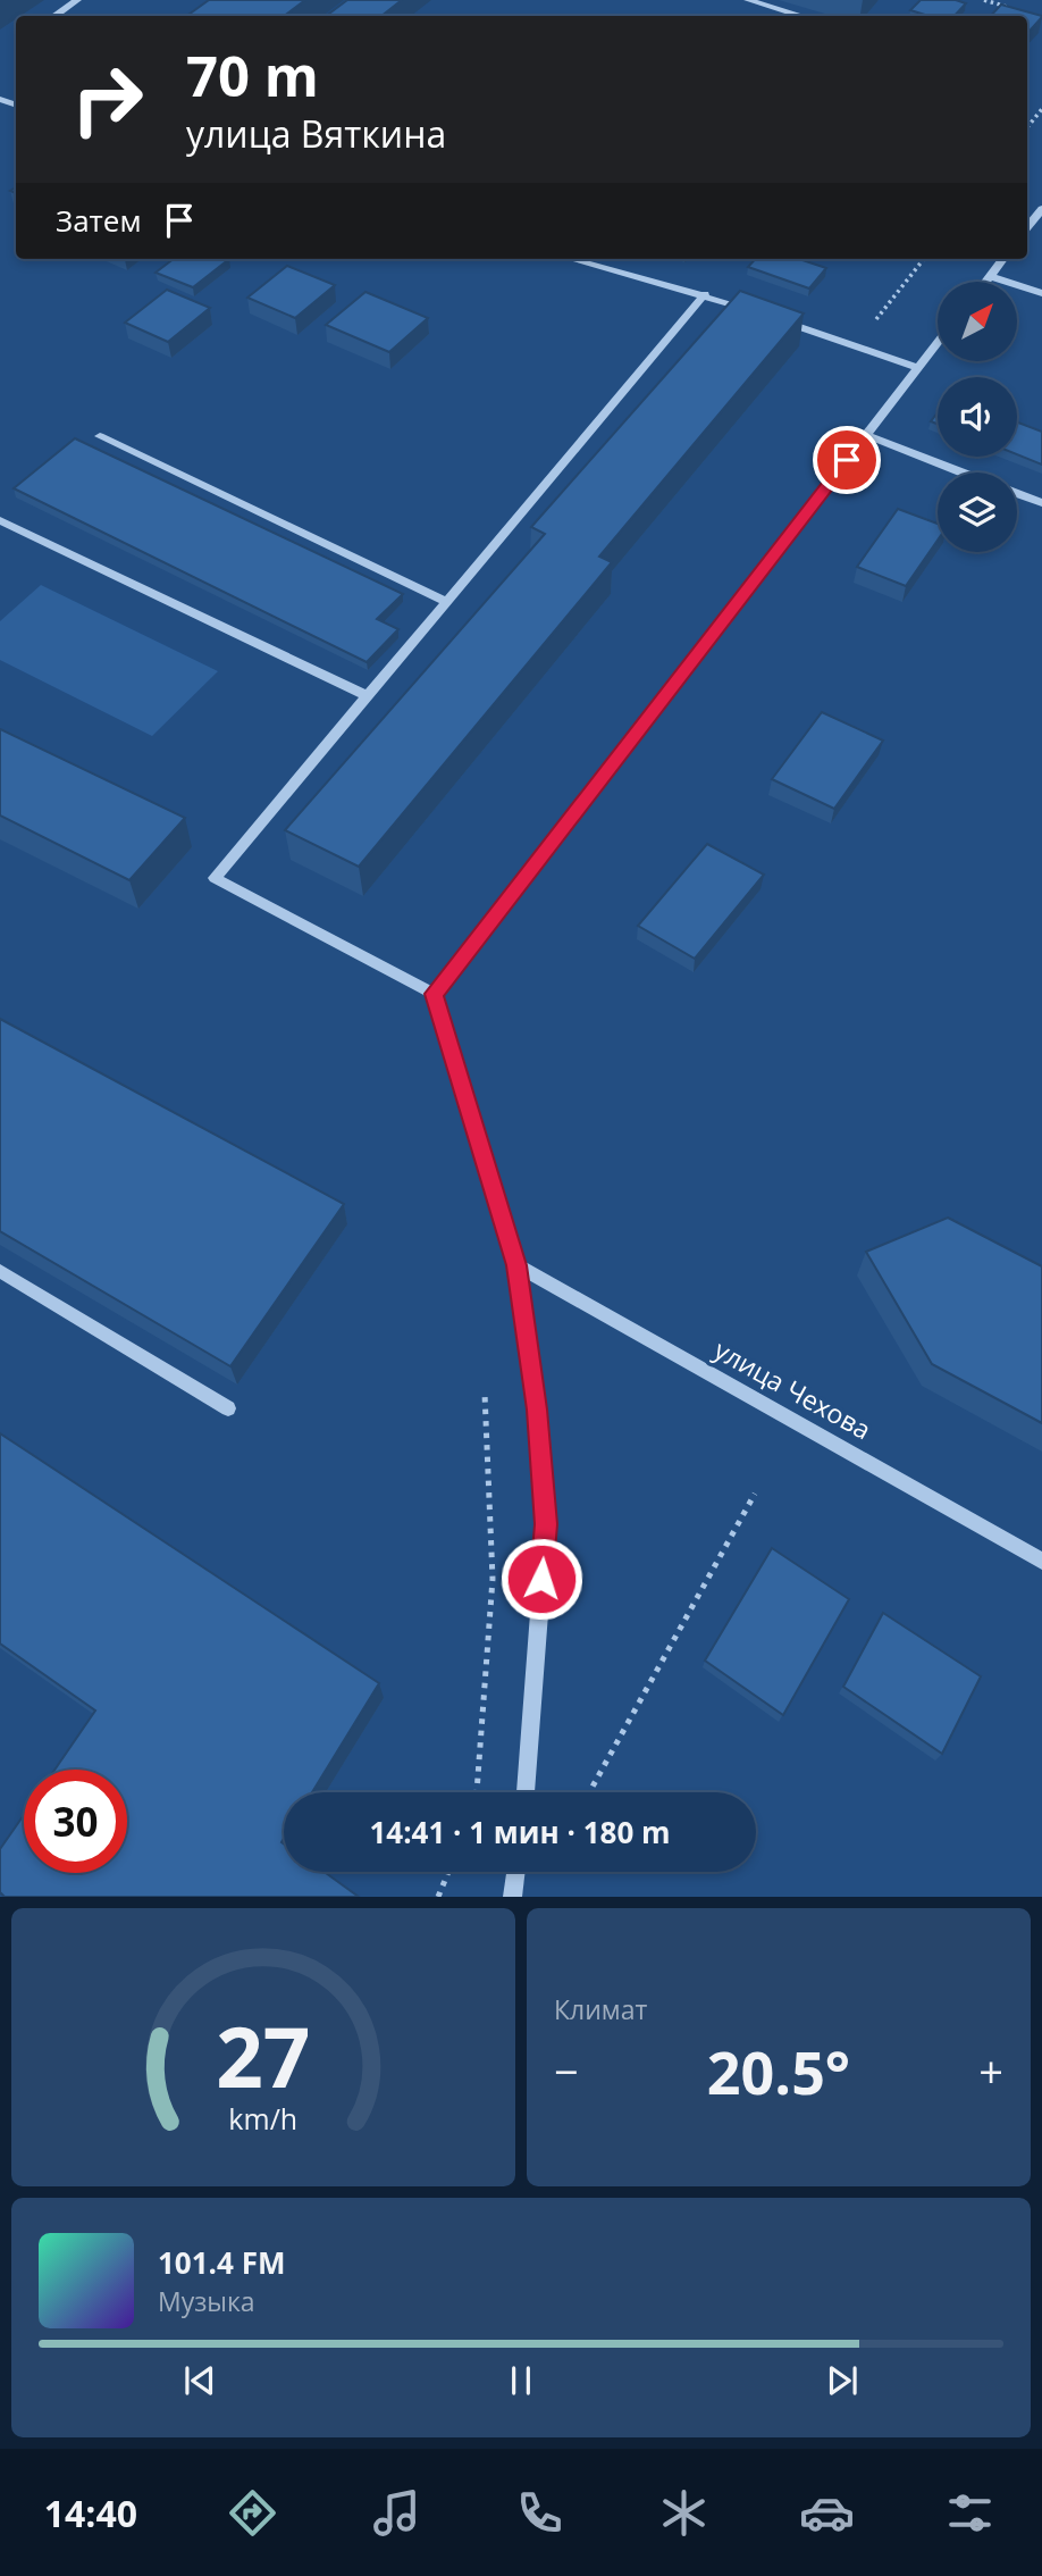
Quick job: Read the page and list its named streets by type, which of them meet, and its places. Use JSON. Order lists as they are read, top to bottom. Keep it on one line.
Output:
{"streets":{"street":["улица Чехова"]},"north":"top right","page":{"turn":["70 m","улица Вяткина"],"then":"Затем","limit":"30","trip":"14:41 · 1 мин · 180 m","tile":"Климат","heat":["−","20.5°","+"],"song":["101.4 FM","Музыка"],"tabs":"14:40","gauge":["27","km/h"]}}
